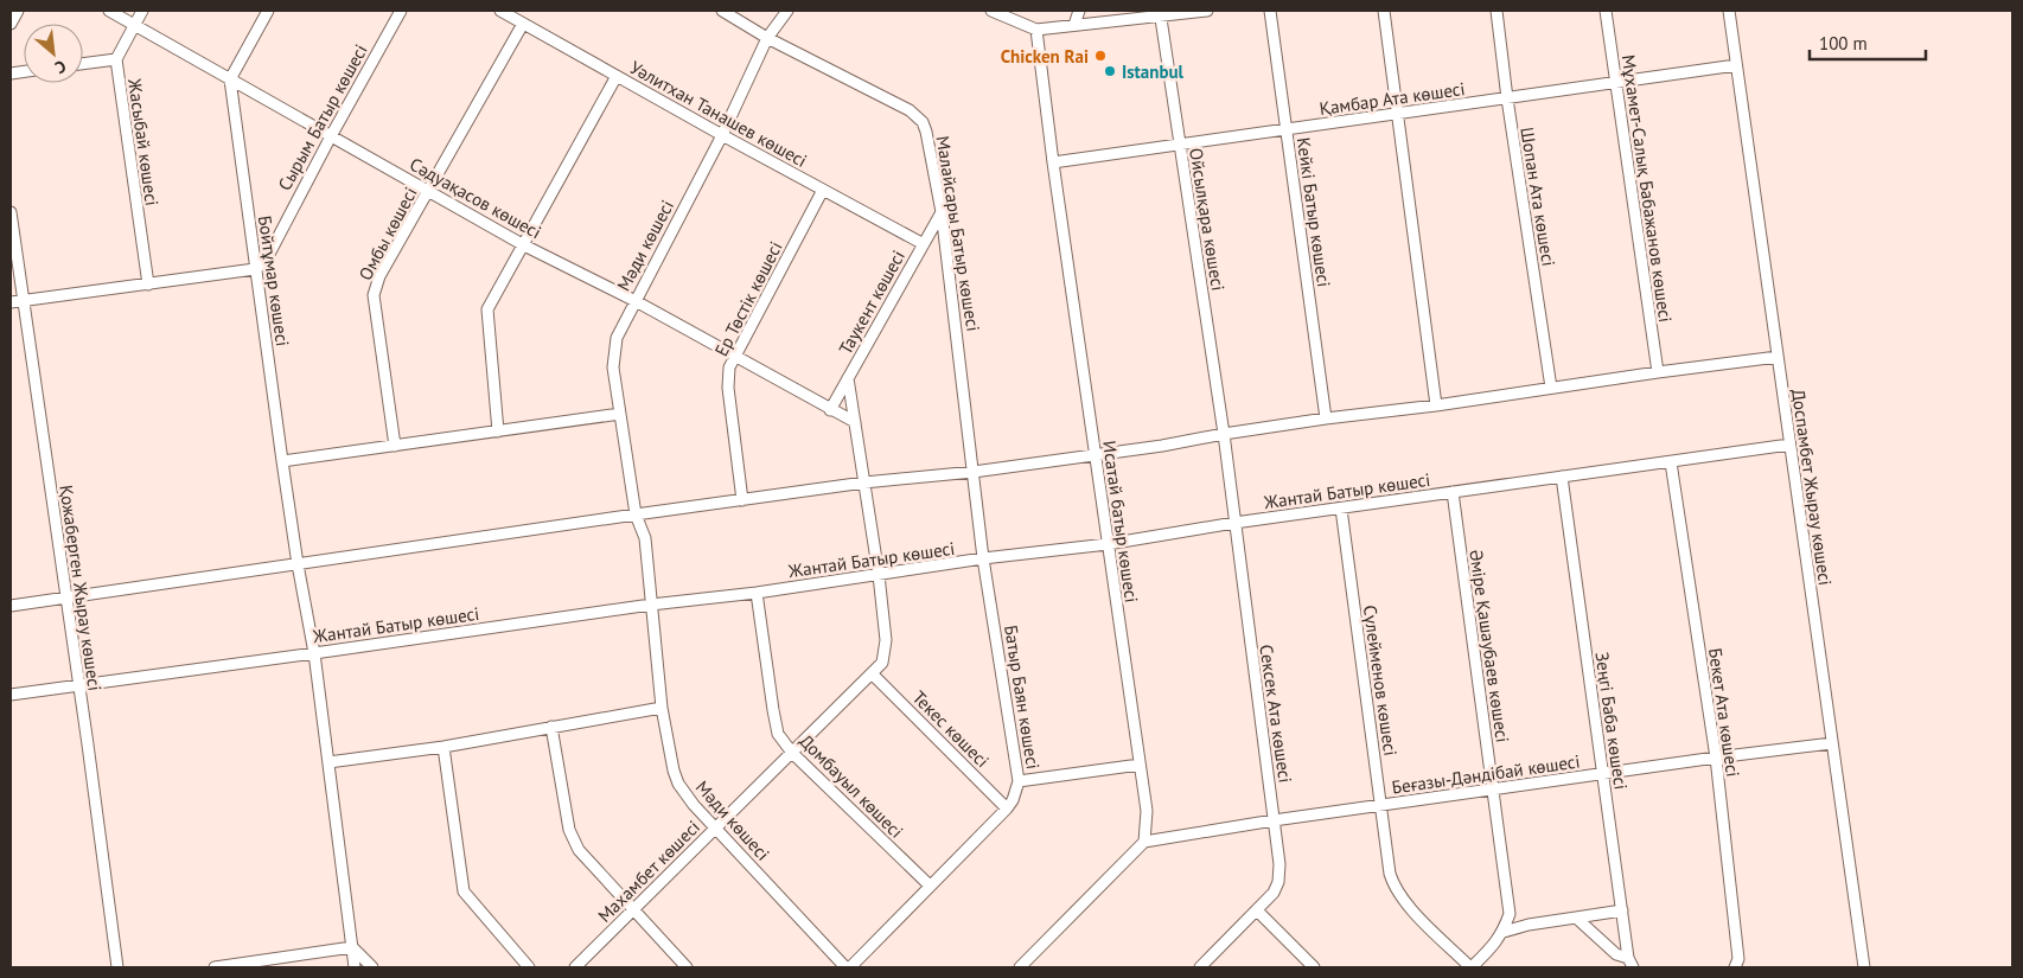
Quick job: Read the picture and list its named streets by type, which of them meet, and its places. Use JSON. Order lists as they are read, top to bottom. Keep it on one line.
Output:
{"streets":{"street":["Қамбар Ата көшесі","Уәлитхан Танашев көшесі","Сырым Батыр көшесі","Жасыбай көшесі","Мұхамет-Салық Бабажанов көшесі","Шопан Ата көшесі","Сәдуақасов көшесі","Кейкі Батыр көшесі","Ойсылқара көшесі","Омбы көшесі","Малайсары Батыр көшесі","Мәди көшесі","Бойтұмар көшесі","Ер Төстік көшесі","Таукент көшесі","Доспамбет Жырау көшесі","Жантай Батыр көшесі","Исатай батыр көшесі","Қожаберген Жырау көшесі","Әміре Қашаубаев көшесі","Сүлейменов көшесі","Батыр Баян көшесі","Бекет Ата көшесі","Сексек Ата көшесі","Зеңгі Баба көшесі","Текес көшесі","Беғазы-Дәндібай көшесі","Домбауыл көшесі","Махамбет көшесі"]},"crossings":[["Қамбар Ата көшесі","Мұхамет-Салық Бабажанов көшесі"],["Қамбар Ата көшесі","Шопан Ата көшесі"],["Қамбар Ата көшесі","Кейкі Батыр көшесі"],["Қамбар Ата көшесі","Ойсылқара көшесі"],["Қамбар Ата көшесі","Доспамбет Жырау көшесі"],["Қамбар Ата көшесі","Исатай батыр көшесі"],["Уәлитхан Танашев көшесі","Омбы көшесі"],["Уәлитхан Танашев көшесі","Мәди көшесі"],["Уәлитхан Танашев көшесі","Ер Төстік көшесі"],["Уәлитхан Танашев көшесі","Таукент көшесі"],["Сырым Батыр көшесі","Сәдуақасов көшесі"],["Сырым Батыр көшесі","Бойтұмар көшесі"],["Жасыбай көшесі","Сәдуақасов көшесі"],["Сәдуақасов көшесі","Омбы көшесі"],["Сәдуақасов көшесі","Мәди көшесі"],["Сәдуақасов көшесі","Бойтұмар көшесі"],["Сәдуақасов көшесі","Ер Төстік көшесі"],["Сәдуақасов көшесі","Таукент көшесі"],["Сәдуақасов көшесі","Махамбет көшесі"],["Ойсылқара көшесі","Сексек Ата көшесі"],["Малайсары Батыр көшесі","Мәди көшесі"],["Малайсары Батыр көшесі","Таукент көшесі"],["Малайсары Батыр көшесі","Батыр Баян көшесі"],["Мәди көшесі","Жантай Батыр көшесі"],["Мәди көшесі","Махамбет көшесі"],["Бойтұмар көшесі","Жантай Батыр көшесі"],["Таукент көшесі","Махамбет көшесі"],["Доспамбет Жырау көшесі","Жантай Батыр көшесі"],["Доспамбет Жырау көшесі","Беғазы-Дәндібай көшесі"],["Жантай Батыр көшесі","Исатай батыр көшесі"],["Жантай Батыр көшесі","Қожаберген Жырау көшесі"],["Жантай Батыр көшесі","Әміре Қашаубаев көшесі"],["Жантай Батыр көшесі","Сүлейменов көшесі"],["Жантай Батыр көшесі","Батыр Баян көшесі"],["Жантай Батыр көшесі","Бекет Ата көшесі"],["Жантай Батыр көшесі","Сексек Ата көшесі"],["Жантай Батыр көшесі","Зеңгі Баба көшесі"],["Жантай Батыр көшесі","Домбауыл көшесі"],["Жантай Батыр көшесі","Махамбет көшесі"],["Исатай батыр көшесі","Беғазы-Дәндібай көшесі"],["Әміре Қашаубаев көшесі","Беғазы-Дәндібай көшесі"],["Сүлейменов көшесі","Беғазы-Дәндібай көшесі"],["Батыр Баян көшесі","Текес көшесі"],["Батыр Баян көшесі","Домбауыл көшесі"],["Бекет Ата көшесі","Беғазы-Дәндібай көшесі"],["Сексек Ата көшесі","Беғазы-Дәндібай көшесі"],["Зеңгі Баба көшесі","Беғазы-Дәндібай көшесі"],["Текес көшесі","Махамбет көшесі"],["Домбауыл көшесі","Махамбет көшесі"]],"places":["Chicken Rai","Istanbul"],"scale_bar":"100 m","north":"bottom right"}
